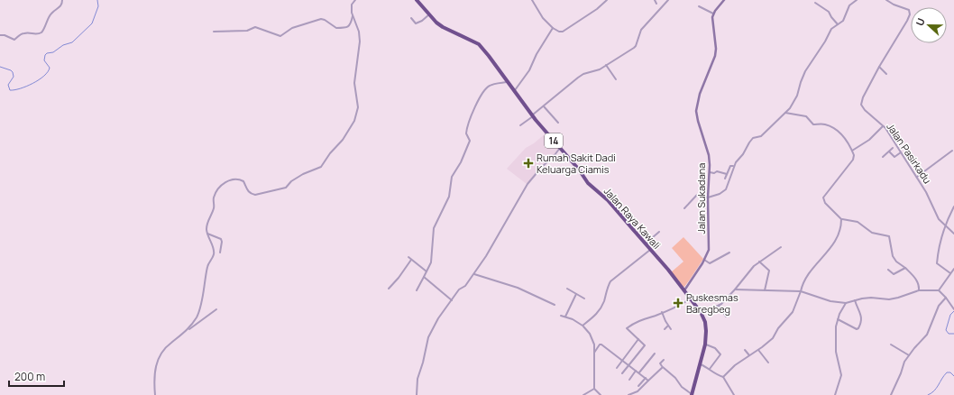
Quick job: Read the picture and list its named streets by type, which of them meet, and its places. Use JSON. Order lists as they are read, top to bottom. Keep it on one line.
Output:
{"streets":{"highway":["14","Jalan Raya Kawali"],"main road":["Jalan Sukadana"],"street":["Jalan Pasirkadu"]},"crossings":[["Jalan Sukadana","Jalan Raya Kawali"]],"places":{"health":["Rumah Sakit Dadi Keluarga Ciamis","Puskesmas Baregbeg"]},"scale_bar":"200 m","north":"left"}
